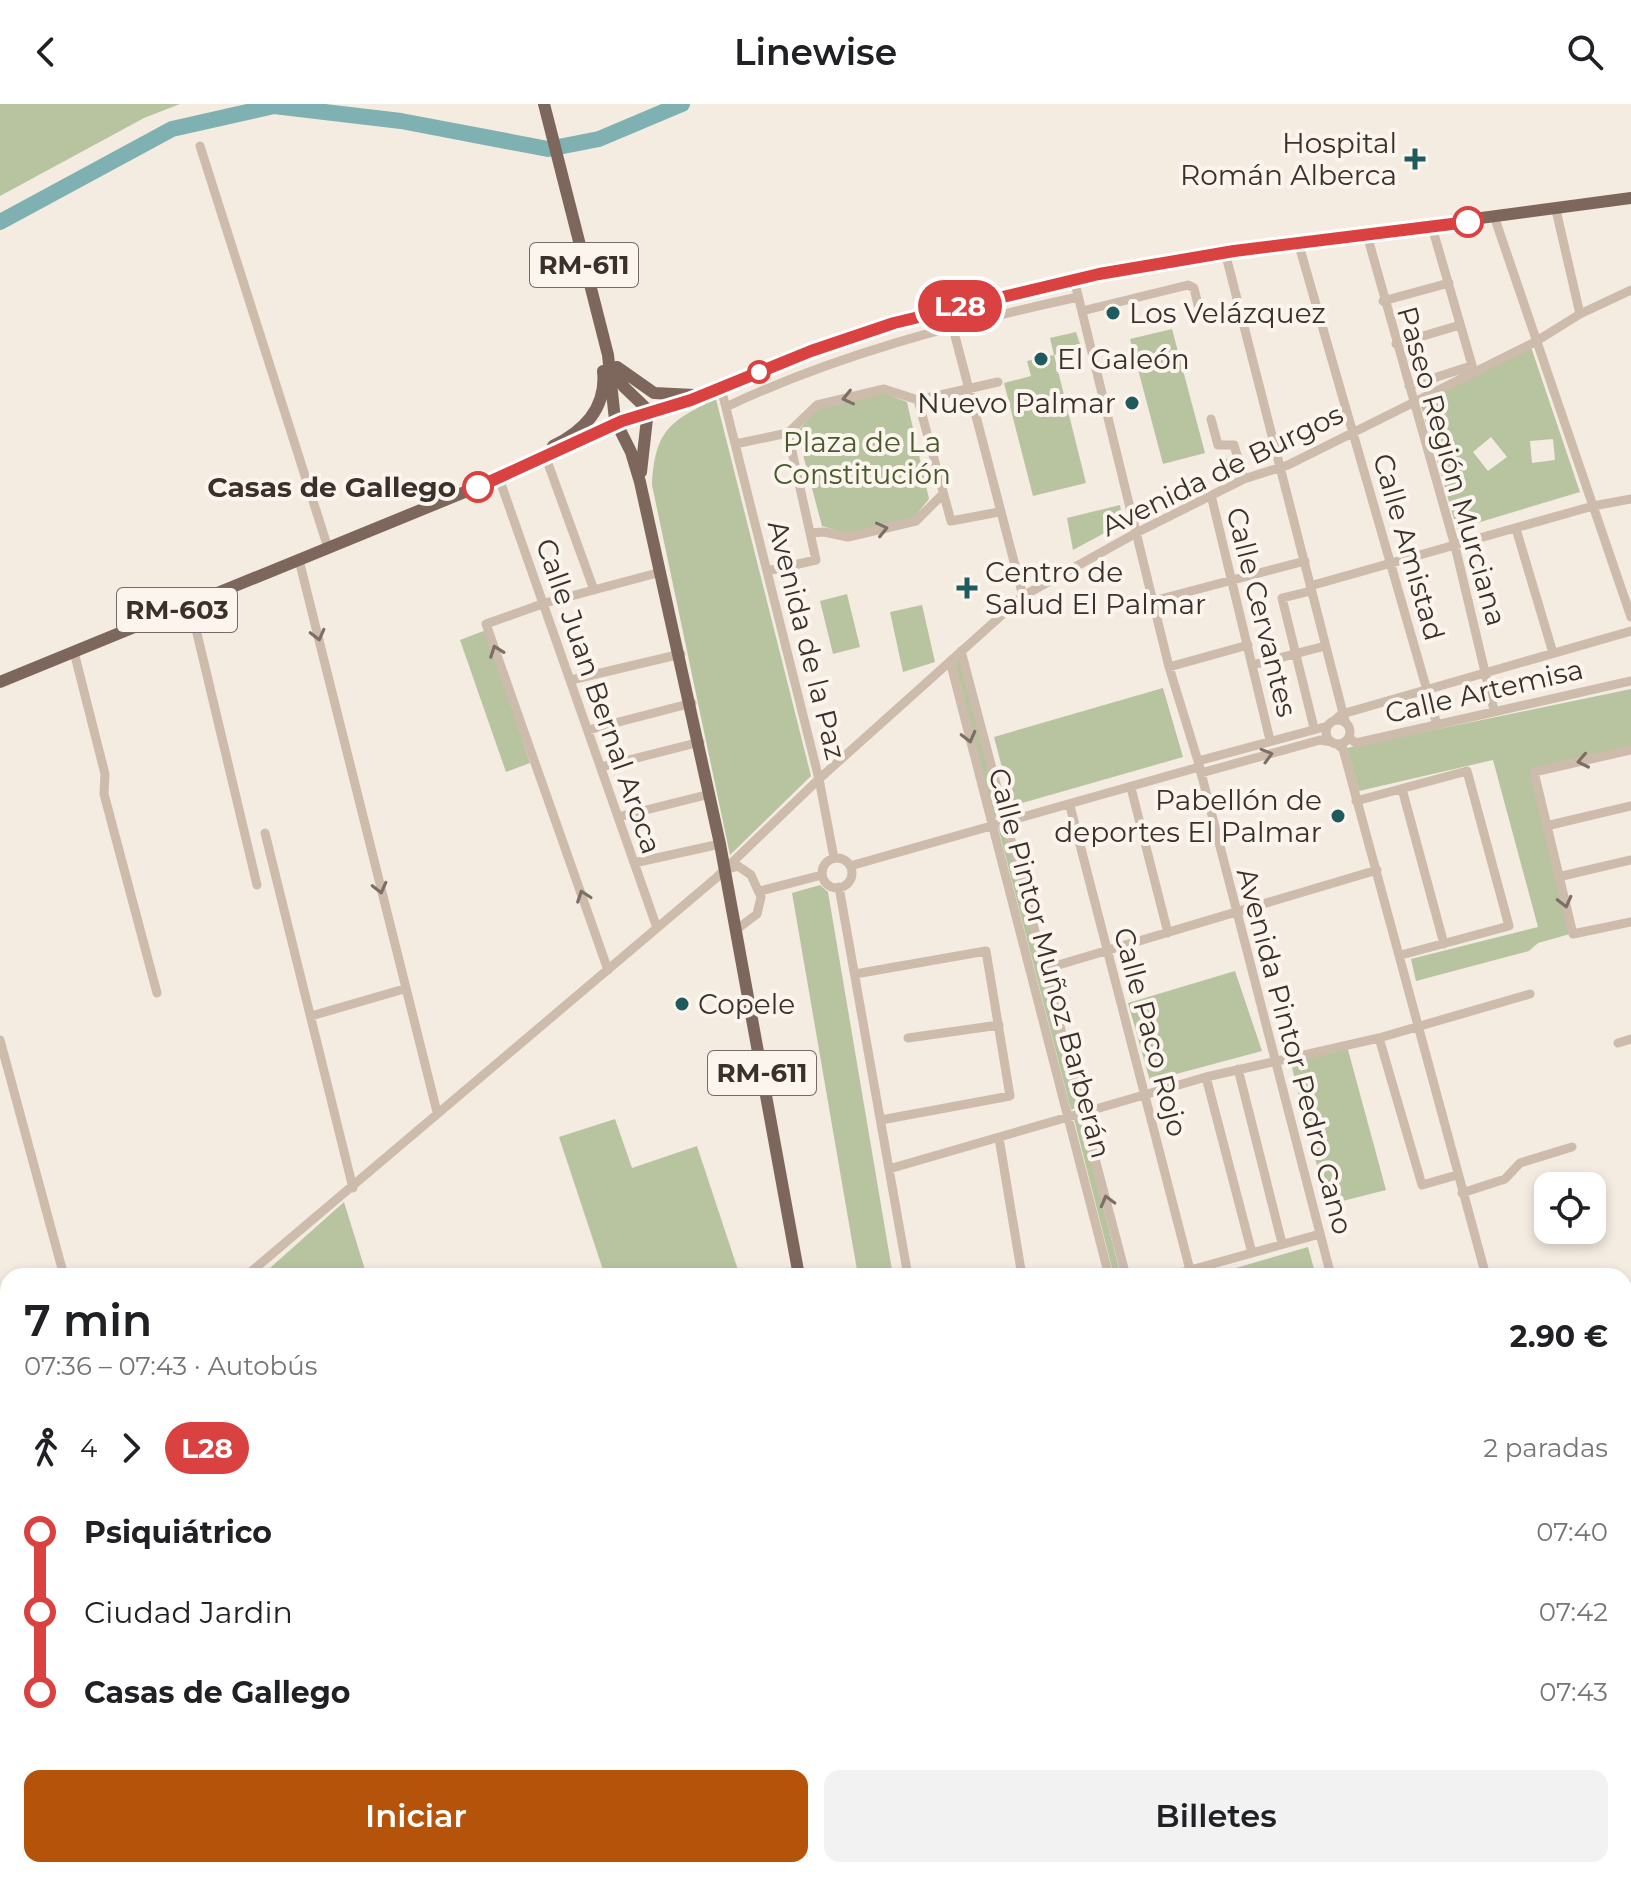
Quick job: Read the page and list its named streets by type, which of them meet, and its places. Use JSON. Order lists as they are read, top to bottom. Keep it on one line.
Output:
{"streets":{"main road":["RM-611","RM-603"],"street":["Paseo Región Murciana","Avenida de Burgos","Calle Amistad","Calle Cervantes","Avenida de la Paz","Calle Artemisa","Calle Juan Bernal Aroca","Calle Pintor Muñoz Barberán","Calle Paco Rojo","Avenida Pintor Pedro Cano"]},"crossings":[["RM-611","Avenida de Burgos"],["RM-611","RM-603"],["Paseo Región Murciana","Avenida de Burgos"],["Paseo Región Murciana","RM-603"],["Paseo Región Murciana","Calle Artemisa"],["Avenida de Burgos","Calle Amistad"],["Avenida de Burgos","Calle Cervantes"],["Avenida de Burgos","Avenida de la Paz"],["Avenida de Burgos","Calle Juan Bernal Aroca"],["Avenida de Burgos","Calle Pintor Muñoz Barberán"],["Avenida de Burgos","Avenida Pintor Pedro Cano"],["Calle Amistad","RM-603"],["Calle Amistad","Calle Artemisa"],["RM-603","Avenida de la Paz"],["RM-603","Calle Juan Bernal Aroca"],["RM-603","Avenida Pintor Pedro Cano"],["Calle Artemisa","Avenida Pintor Pedro Cano"]],"parks":["Plaza de La Constitución"],"places":{"health":["Hospital Román Alberca","Centro de Salud El Palmar"],"other":["Los Velázquez","El Galeón","Nuevo Palmar","Casas de Gallego","Pabellón de deportes El Palmar","Copele"]},"lines":["bus line L28"],"page":{"header":"Linewise","on_map":"L28","heading":["7 min","07:36 – 07:43 · Autobús","2.90 €"],"legs":["4","L28","2 paradas"],"list":[{"name":"Psiquiátrico","value":"07:40"},{"name":"Ciudad Jardin","value":"07:42"},{"name":"Casas de Gallego","value":"07:43"}],"buttons":["Iniciar","Billetes"]}}
